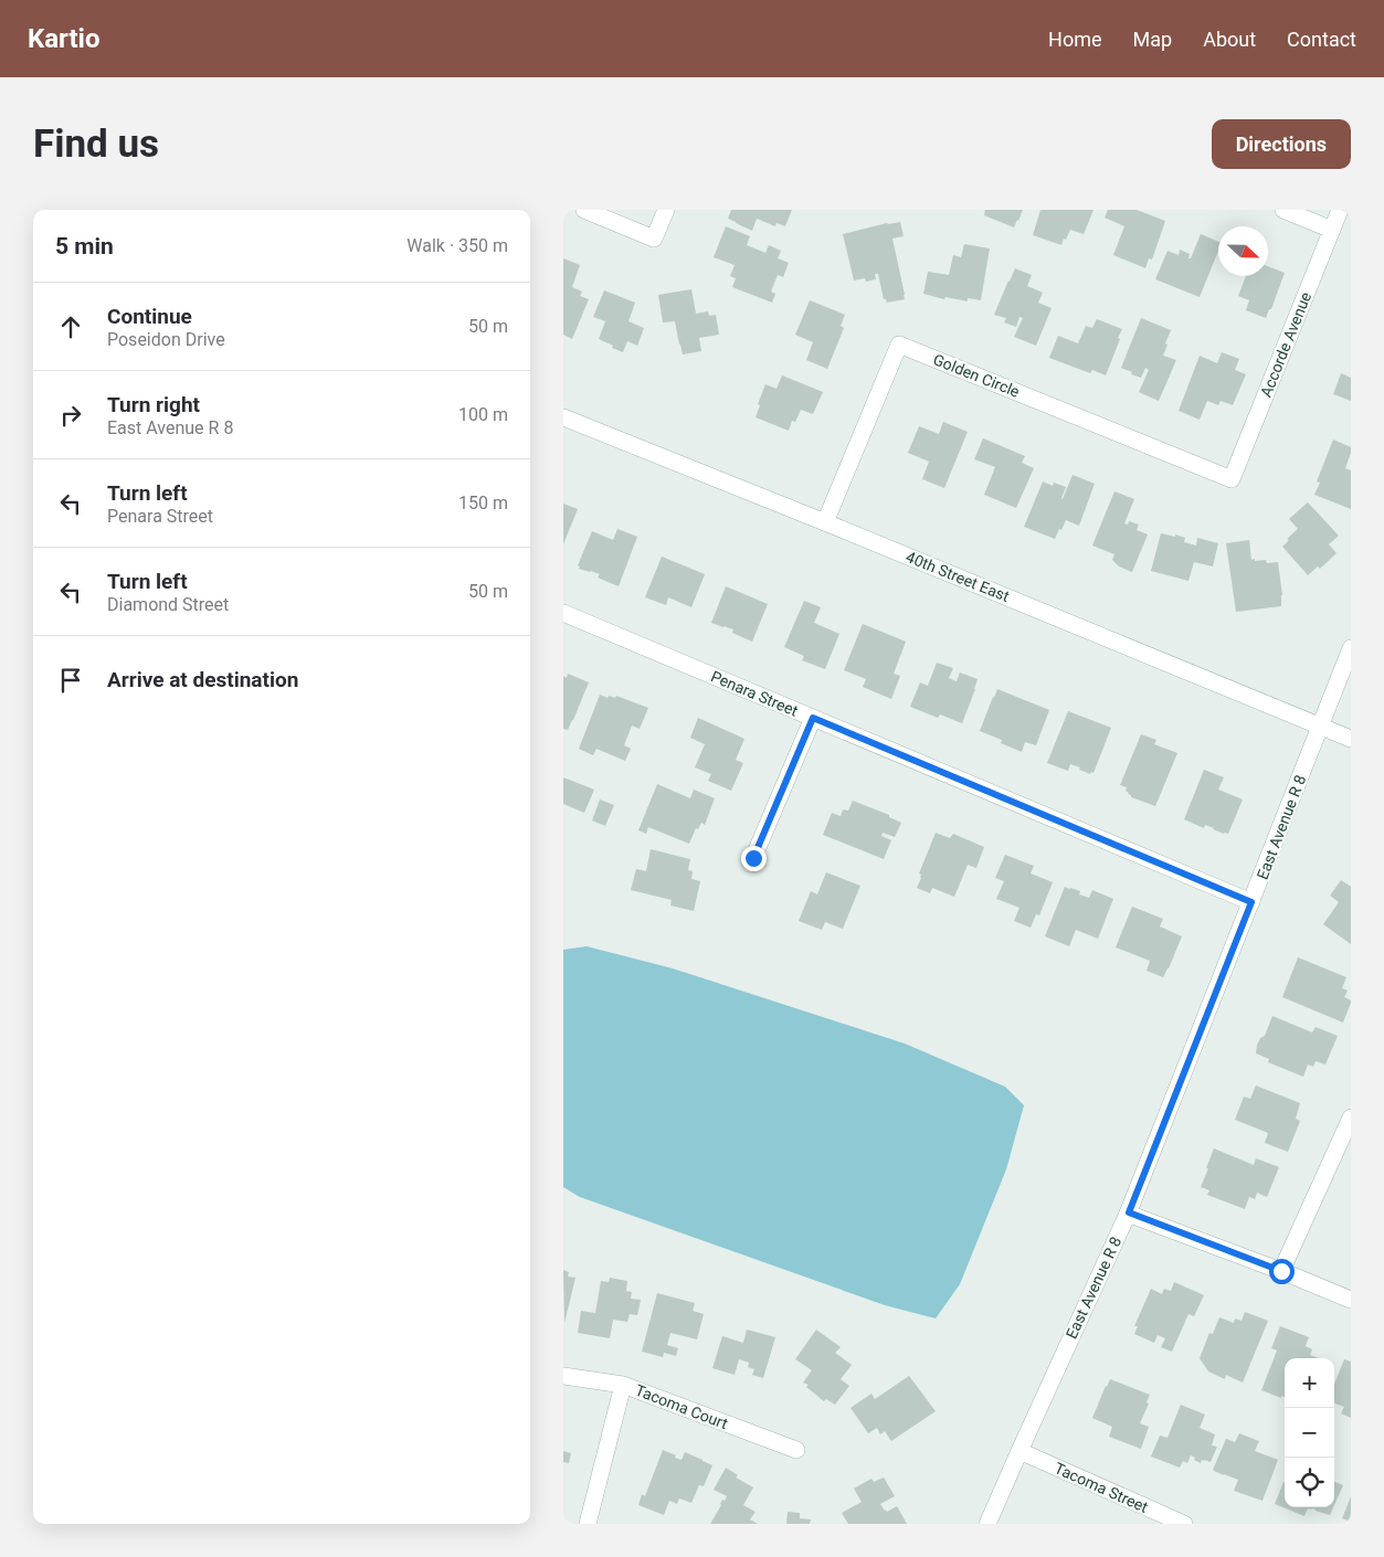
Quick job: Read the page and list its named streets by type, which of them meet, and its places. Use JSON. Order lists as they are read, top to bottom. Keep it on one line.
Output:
{"streets":{"street":["Accorde Avenue","Golden Circle","40th Street East","Penara Street","East Avenue R 8","Tacoma Court","Tacoma Street"]},"crossings":[["Accorde Avenue","Golden Circle"],["Golden Circle","40th Street East"],["40th Street East","East Avenue R 8"],["Penara Street","East Avenue R 8"],["East Avenue R 8","Tacoma Street"]],"north":"right","page":{"header":"Kartio","nav":["Home","Map","About","Contact"],"buttons":"Directions","title":"Find us","heading":["5 min","Walk · 350 m"],"list":[["Continue","Poseidon Drive","50 m"],["Turn right","East Avenue R 8","100 m"],["Turn left","Penara Street","150 m"],["Turn left","Diamond Street","50 m"],"Arrive at destination"],"map_buttons":["+","−"]}}
